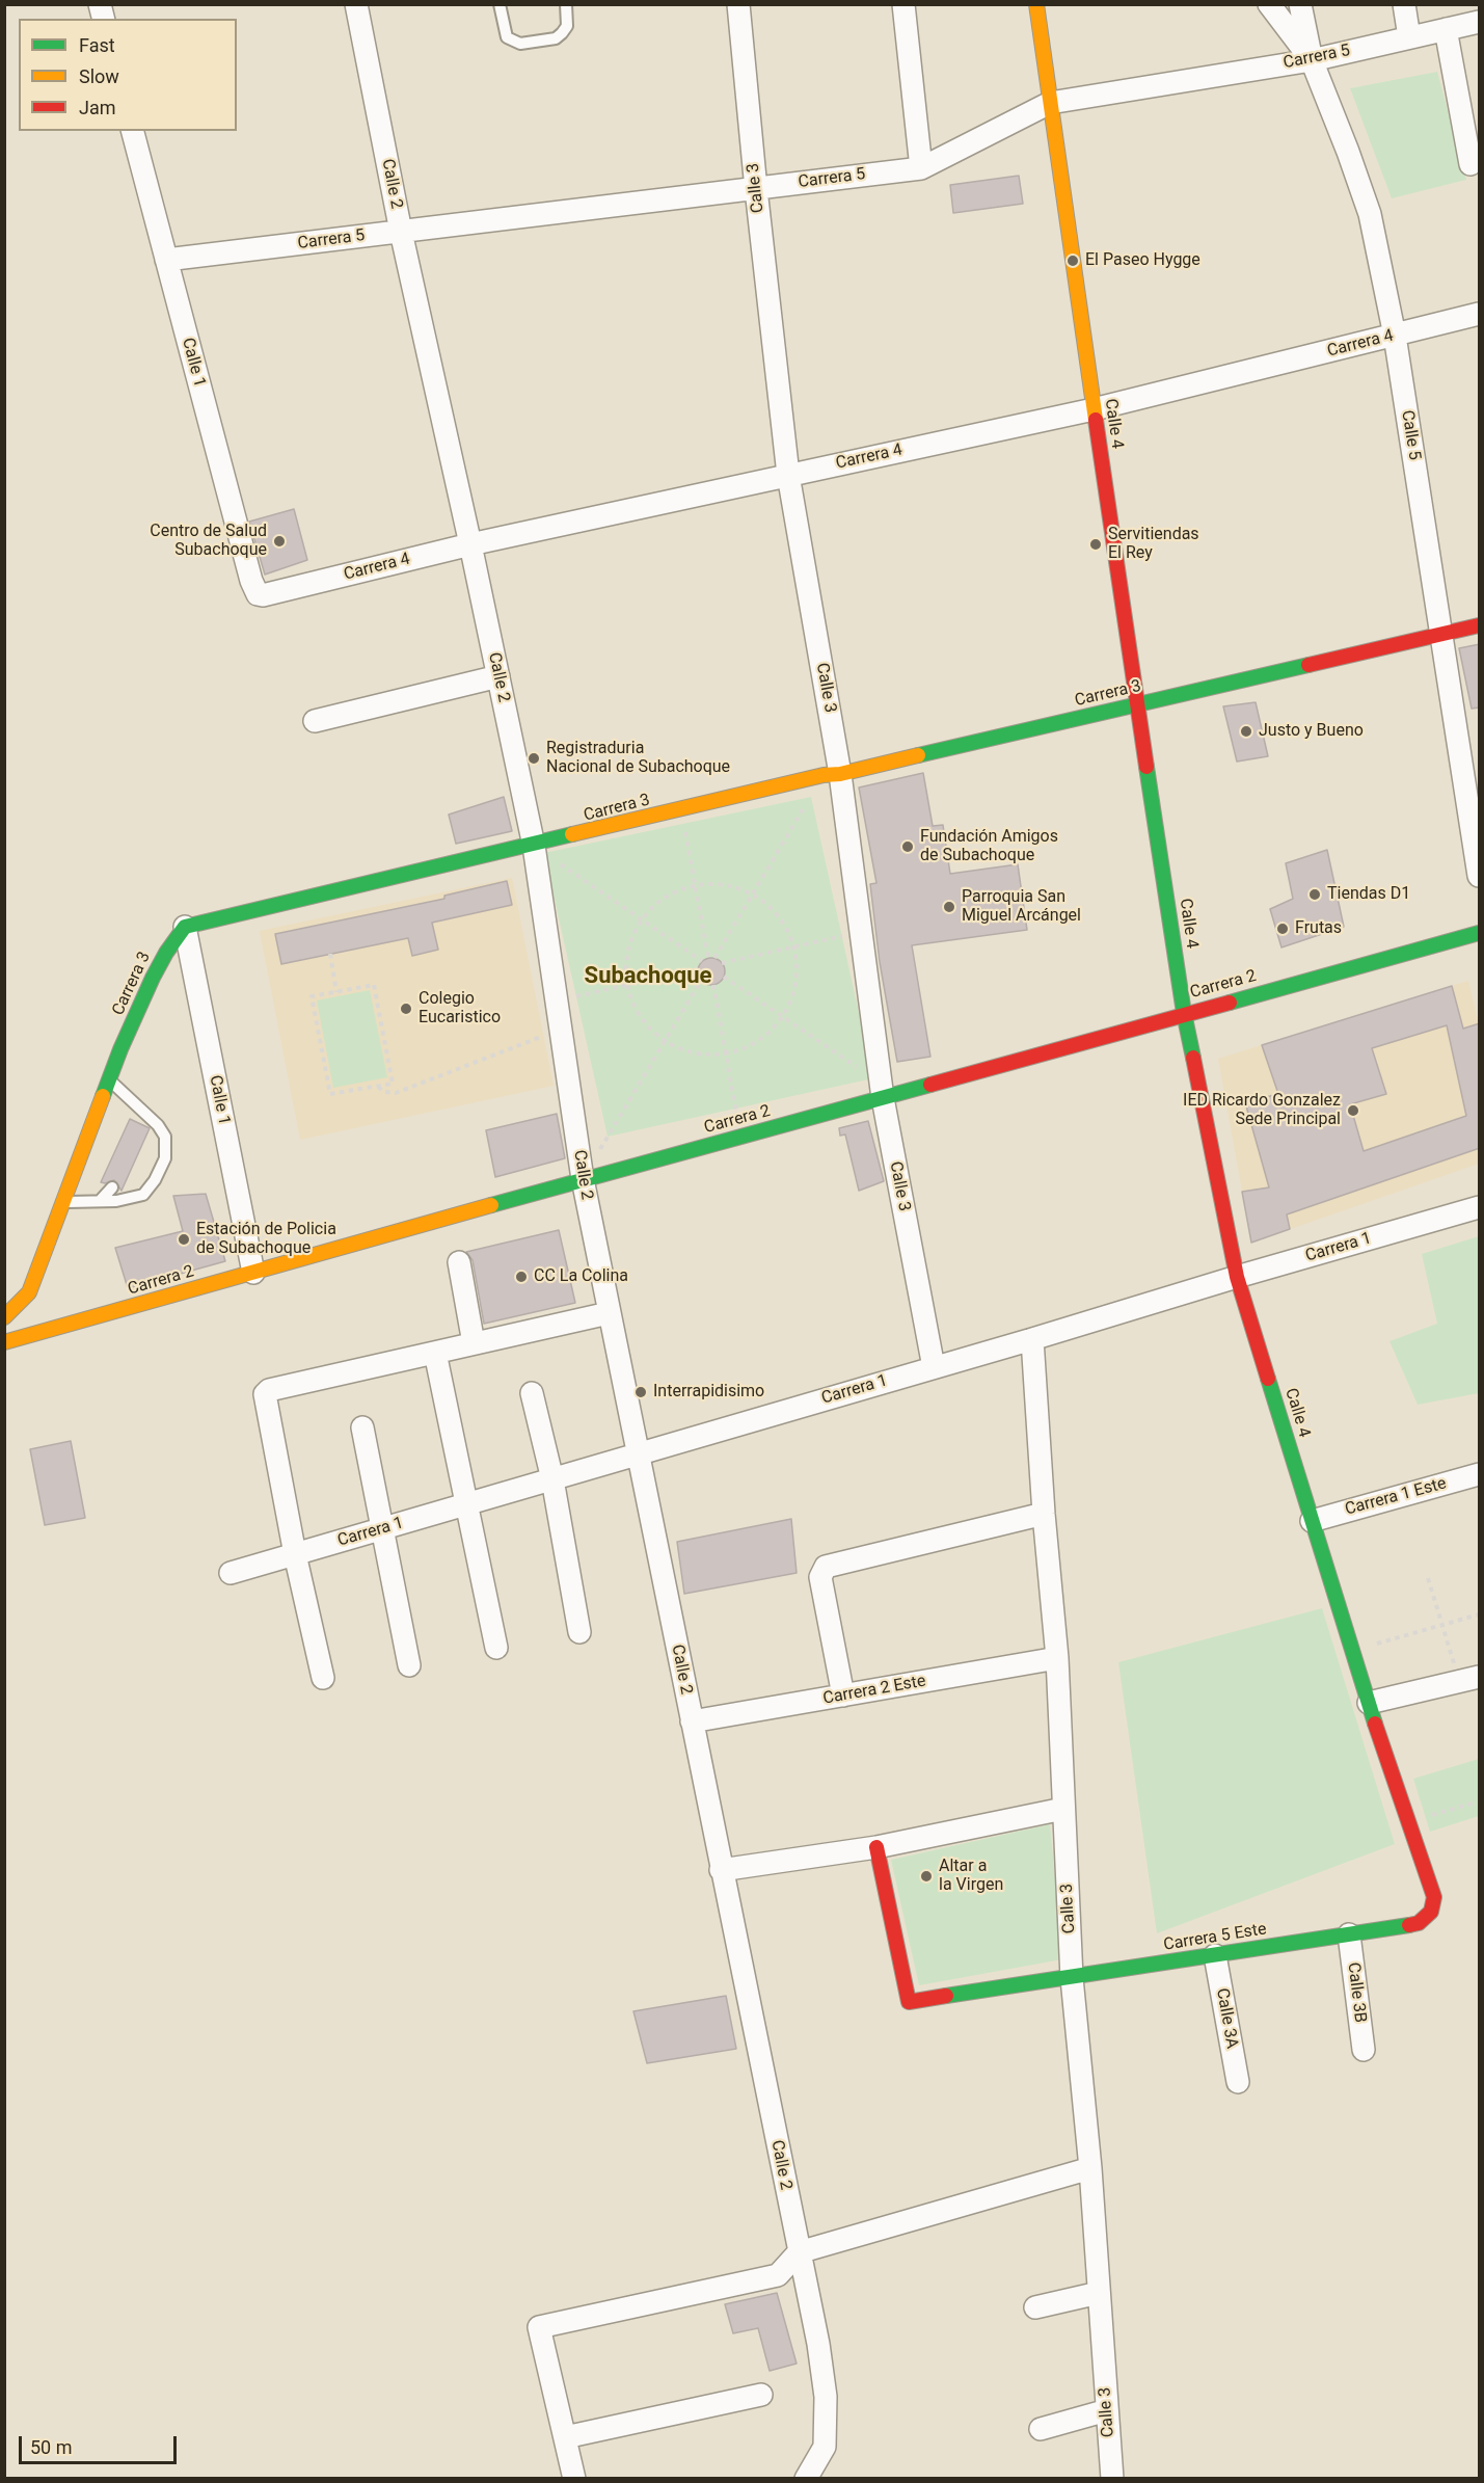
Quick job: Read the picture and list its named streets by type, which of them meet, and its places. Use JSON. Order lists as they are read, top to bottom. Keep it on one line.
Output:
{"streets":{"street":["Carrera 5","Calle 2","Calle 3","Carrera 4","Calle 1","Calle 4","Calle 5","Carrera 3","Carrera 2","Carrera 1","Carrera 1 Este","Carrera 2 Este","Carrera 5 Este","Calle 3B","Calle 3A"]},"crossings":[["Carrera 5","Calle 2"],["Carrera 5","Calle 3"],["Carrera 5","Calle 1"],["Carrera 5","Calle 4"],["Carrera 5","Calle 5"],["Calle 2","Carrera 4"],["Calle 2","Carrera 3"],["Calle 2","Carrera 2"],["Calle 2","Carrera 1"],["Calle 2","Carrera 2 Este"],["Calle 3","Carrera 4"],["Calle 3","Carrera 3"],["Calle 3","Carrera 2"],["Calle 3","Carrera 1"],["Calle 3","Carrera 2 Este"],["Calle 3","Carrera 5 Este"],["Carrera 4","Calle 1"],["Carrera 4","Calle 4"],["Carrera 4","Calle 5"],["Calle 1","Carrera 3"],["Calle 1","Carrera 2"],["Calle 4","Carrera 3"],["Calle 4","Carrera 2"],["Calle 4","Carrera 1"],["Calle 4","Carrera 1 Este"],["Calle 4","Carrera 5 Este"],["Calle 5","Carrera 3"],["Carrera 5 Este","Calle 3B"],["Carrera 5 Este","Calle 3A"]],"districts":["Subachoque"],"places":["El Paseo Hygge","Centro de Salud Subachoque","Servitiendas El Rey","Justo y Bueno","Registraduria Nacional de Subachoque","Fundación Amigos de Subachoque","Tiendas D1","Parroquia San Miguel Arcángel","Frutas","Colegio Eucaristico","IED Ricardo Gonzalez Sede Principal","Estación de Policia de Subachoque","CC La Colina","Interrapidisimo","Altar a la Virgen"],"legend":["Fast","Slow","Jam"],"scale_bar":"50 m"}
